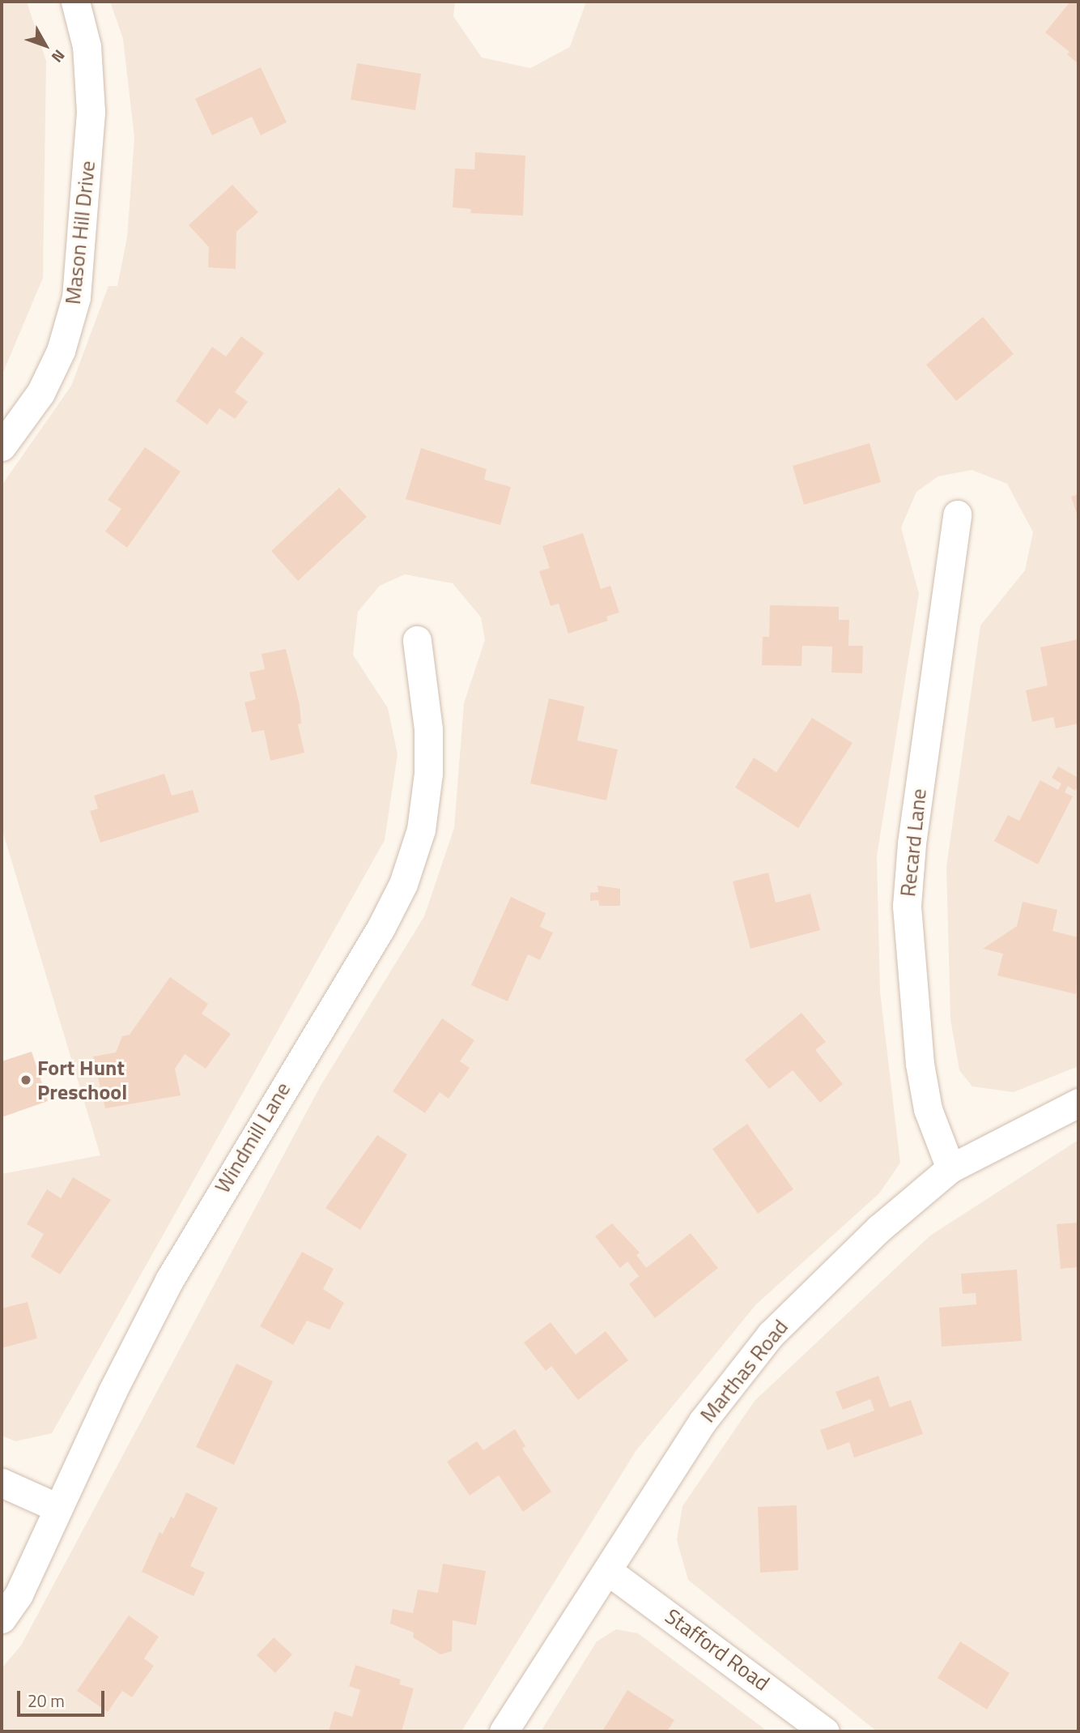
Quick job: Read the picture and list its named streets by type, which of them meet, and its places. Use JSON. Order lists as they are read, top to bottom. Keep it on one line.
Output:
{"streets":{"street":["Mason Hill Drive","Recard Lane","Windmill Lane","Marthas Road","Stafford Road"]},"crossings":[["Recard Lane","Marthas Road"],["Marthas Road","Stafford Road"]],"places":["Fort Hunt Preschool"],"scale_bar":"20 m","north":"bottom right"}
